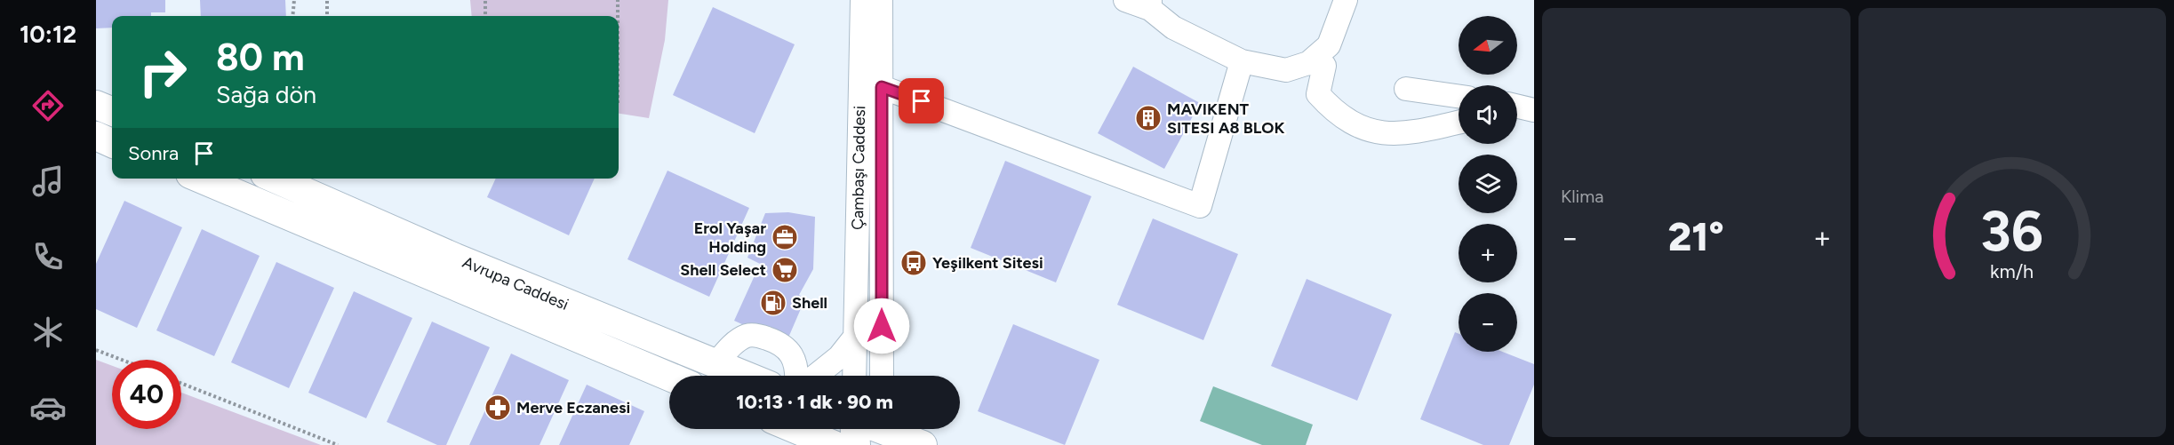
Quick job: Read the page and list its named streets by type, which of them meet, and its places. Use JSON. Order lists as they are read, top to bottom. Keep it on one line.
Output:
{"streets":{"main road":["Avrupa Caddesi"],"street":["Çambaşı Caddesi"]},"places":{"building":["MAVIKENT SITESI A8 BLOK"],"office":["Erol Yaşar Holding"],"bus stop":["Yeşilkent Sitesi"],"supermarket":["Shell Select"],"fuel station":["Shell"],"pharmacy":["Merve Eczanesi"]},"north":"left","page":{"tabs":"10:12","tile":"Klima","map_buttons":["+","−"],"turn":["80 m","Sağa dön"],"then":"Sonra","heat":["−","21°","+"],"limit":"40","trip":"10:13 · 1 dk · 90 m","gauge":["36","km/h"]}}
